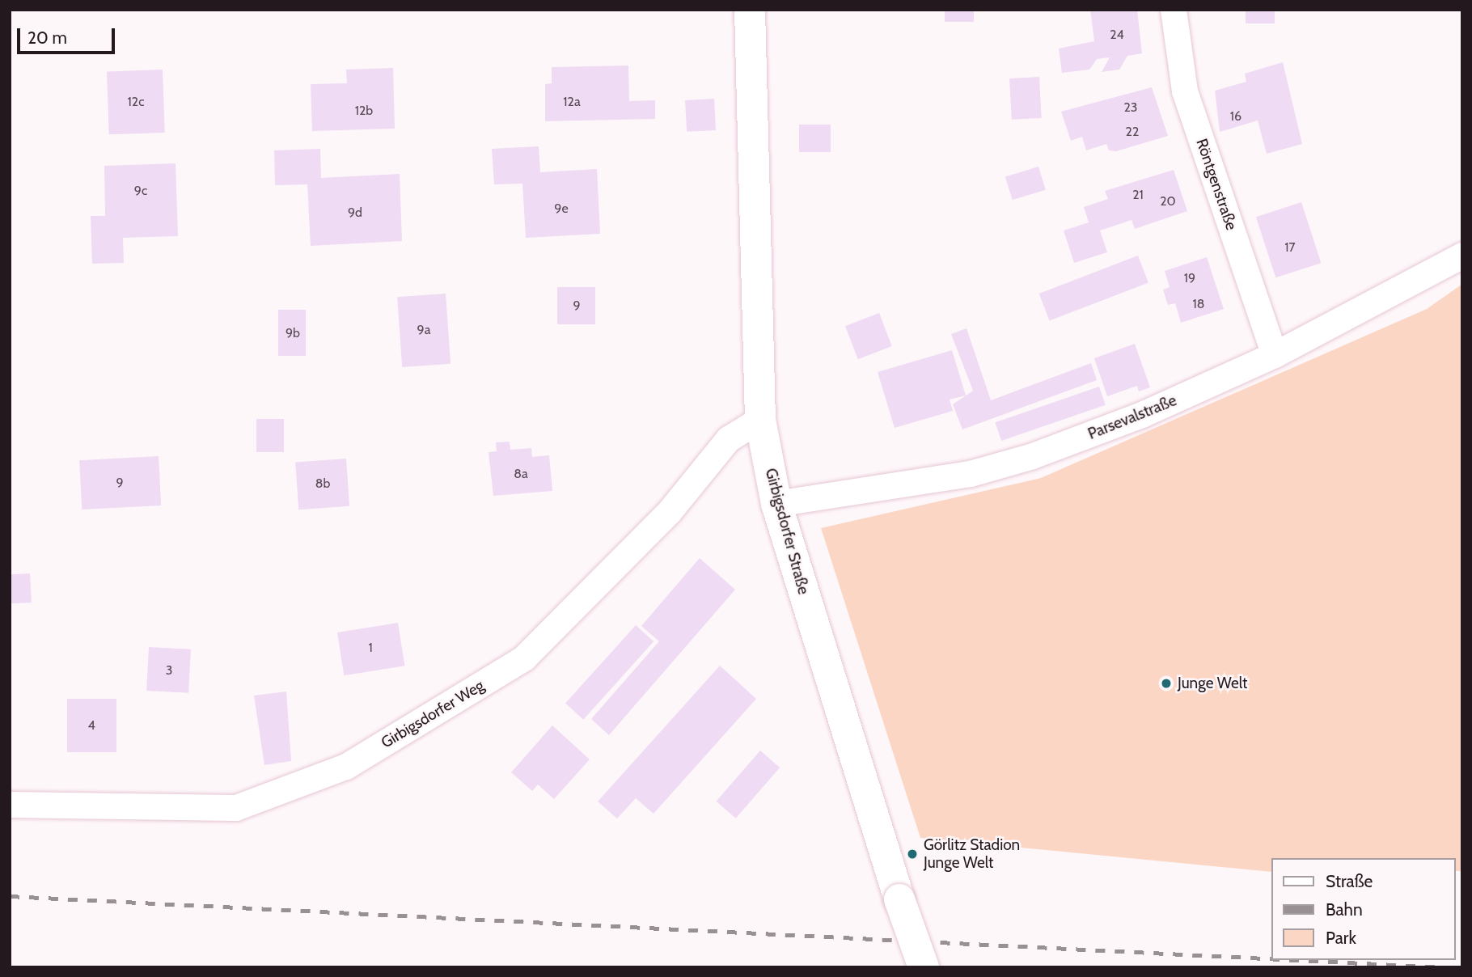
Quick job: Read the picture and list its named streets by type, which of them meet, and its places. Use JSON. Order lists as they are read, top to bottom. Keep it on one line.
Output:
{"streets":{"street":["Röntgenstraße","Parsevalstraße","Girbigsdorfer Straße","Girbigsdorfer Weg"]},"crossings":[["Röntgenstraße","Parsevalstraße"],["Parsevalstraße","Girbigsdorfer Straße"],["Girbigsdorfer Straße","Girbigsdorfer Weg"]],"places":["Junge Welt","Görlitz Stadion Junge Welt"],"house_numbers":["24","12c","12a","23","12b","16","22","9c","21","20","9e","9d","17","19","18","9","9a","9b","8a","9","8b","1","3","4"],"legend":["Straße","Bahn","Park"],"scale_bar":"20 m"}
